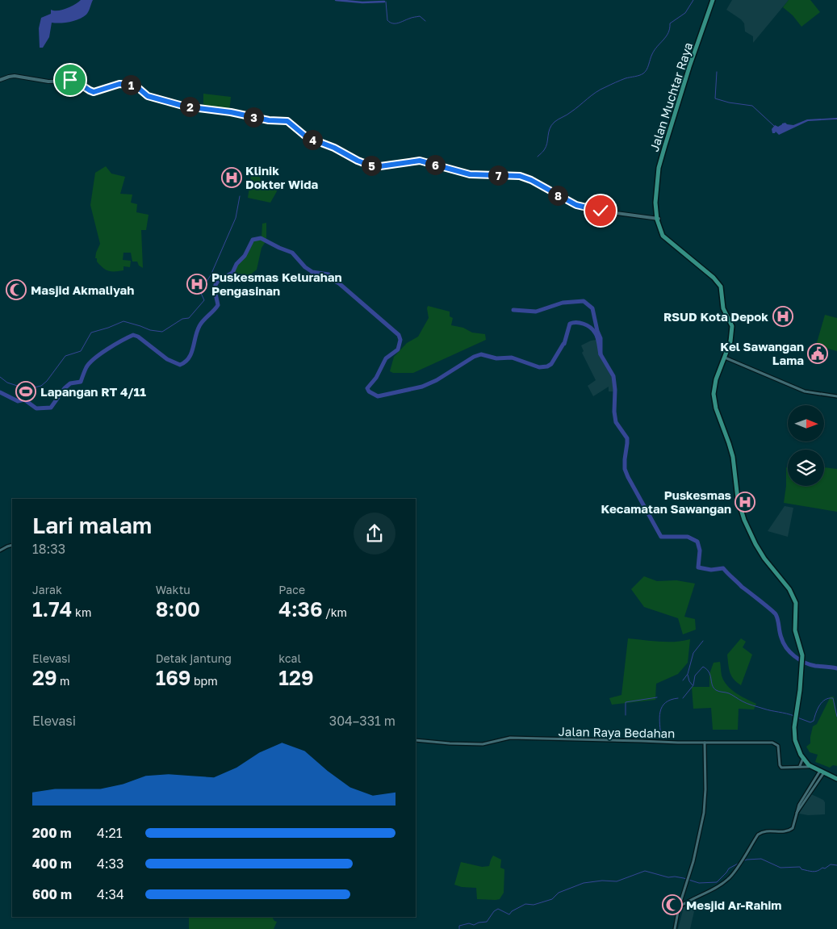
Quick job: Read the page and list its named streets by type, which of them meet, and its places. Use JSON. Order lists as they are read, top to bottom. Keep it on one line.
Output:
{"streets":{"highway":["Jalan Muchtar Raya"],"street":["Jalan Raya Bedahan"]},"crossings":[["Jalan Muchtar Raya","Jalan Raya Bedahan"]],"places":{"hospital":["Klinik Dokter Wida","Puskesmas Kelurahan Pengasinan","RSUD Kota Depok","Puskesmas Kecamatan Sawangan"],"mosque":["Masjid Akmaliyah","Mesjid Ar-Rahim"],"public building":["Kel Sawangan Lama"],"sports":["Lapangan RT 4/11"]},"north":"right","page":{"pins":["1","2","3","4","6","5","7","8"],"heading":["Lari malam","18:33"],"stats":[["Jarak","1.74 km"],["Waktu","8:00"],["Pace","4:36 /km"],["Elevasi","29 m"],["Detak jantung","169 bpm"],["kcal","129"]],"chart":["Elevasi","304–331 m"],"list":[{"name":"200 m","note":"4:21"},{"name":"400 m","note":"4:33"},{"name":"600 m","note":"4:34"}]}}
